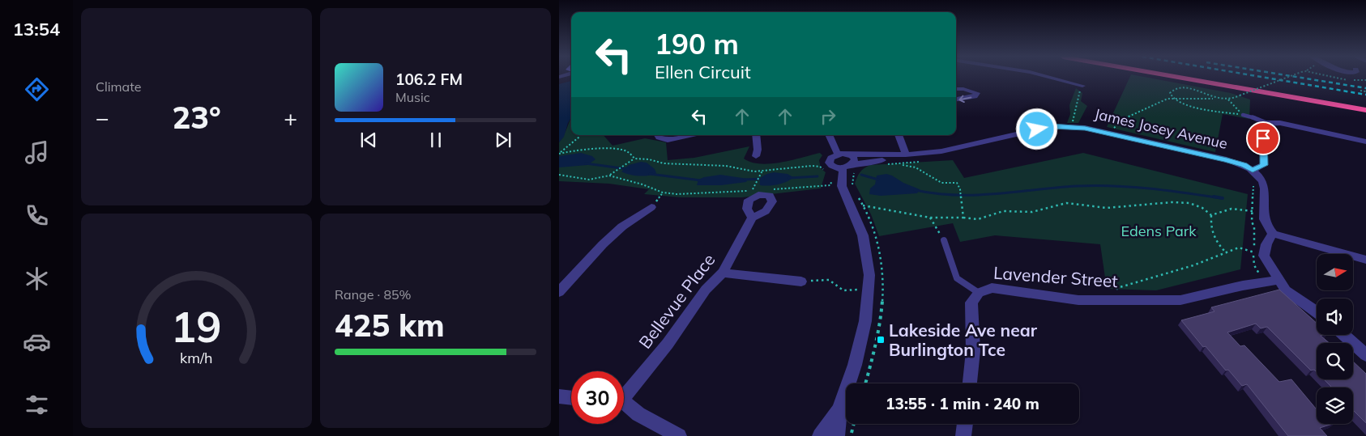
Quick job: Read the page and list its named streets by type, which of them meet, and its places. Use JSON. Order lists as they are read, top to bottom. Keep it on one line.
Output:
{"streets":{"street":["James Josey Avenue","Lavender Street","Bellevue Place"]},"parks":["Edens Park"],"places":{"transit":["Lakeside Ave near Burlington Tce"]},"north":"right","page":{"tabs":"13:54","tile":["Climate",["Range · 85%","425 km"]],"turn":["190 m","Ellen Circuit"],"song":["106.2 FM","Music"],"heat":["−","23°","+"],"limit":"30","trip":"13:55 · 1 min · 240 m","gauge":["19","km/h"]}}
